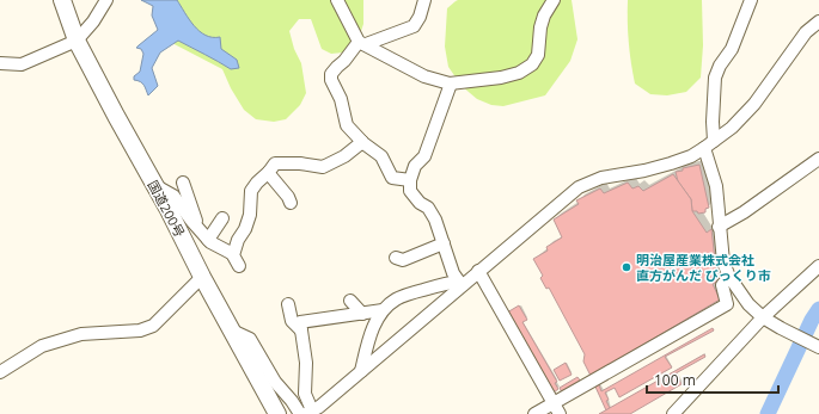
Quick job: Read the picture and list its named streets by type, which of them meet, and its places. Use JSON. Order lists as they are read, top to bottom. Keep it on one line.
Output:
{"streets":{"highway":["国道200号"]},"places":["明治屋産業株式会社 直方がんだ びっくり市"],"scale_bar":"100 m"}
